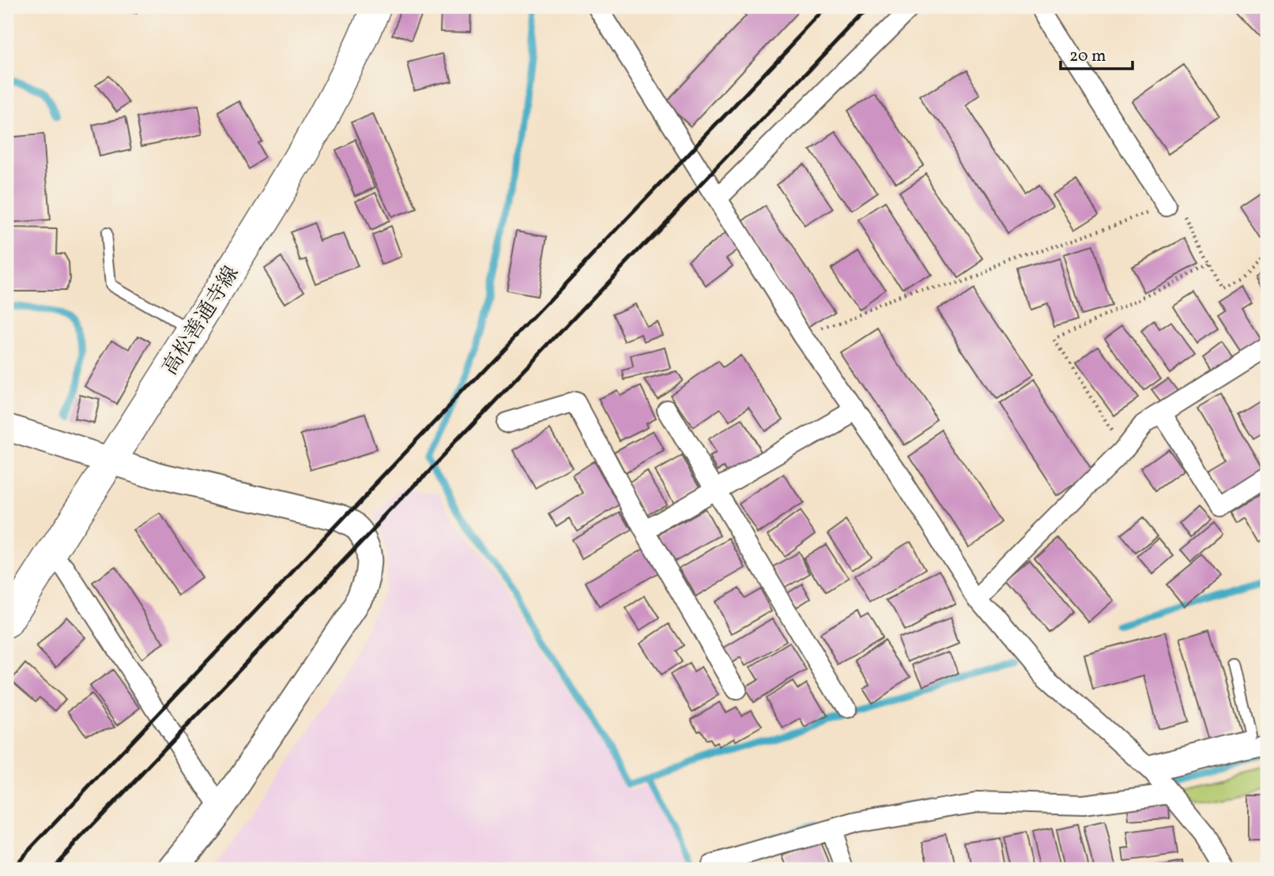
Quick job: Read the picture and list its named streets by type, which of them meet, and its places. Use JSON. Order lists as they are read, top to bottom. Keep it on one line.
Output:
{"streets":{"main road":["高松善通寺線"]},"scale_bar":"20 m"}
